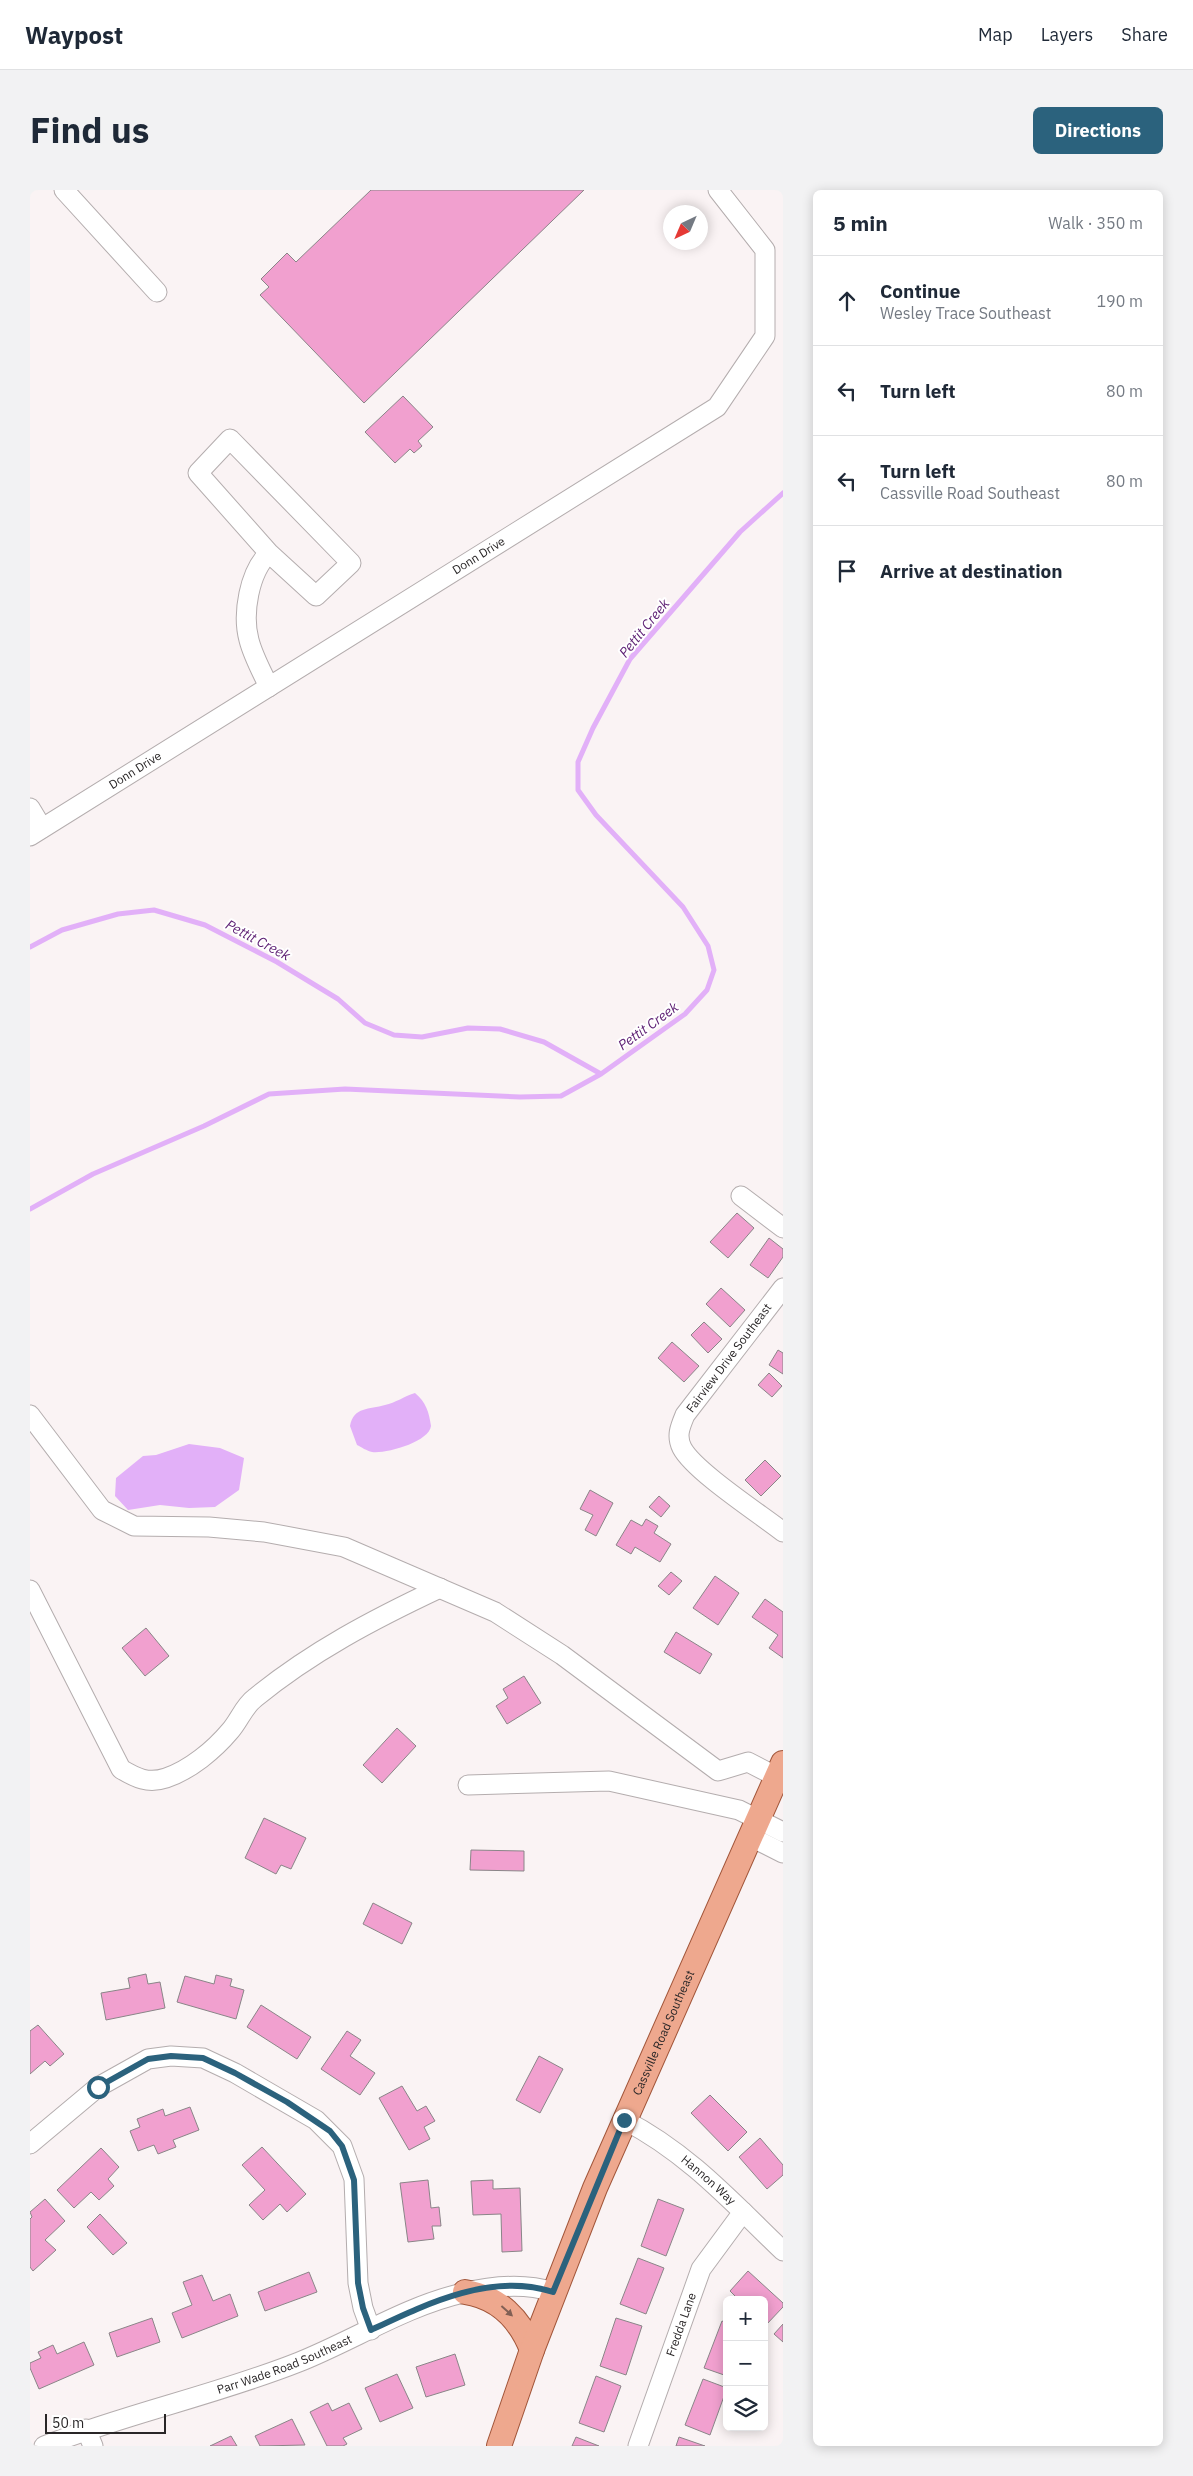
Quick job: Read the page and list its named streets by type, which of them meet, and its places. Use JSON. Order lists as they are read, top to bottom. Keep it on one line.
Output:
{"streets":{"main road":["Cassville Road Southeast"],"street":["Donn Drive","Fairview Drive Southeast","Hannon Way","Fredda Lane","Parr Wade Road Southeast"]},"crossings":[["Cassville Road Southeast","Hannon Way"],["Cassville Road Southeast","Parr Wade Road Southeast"],["Hannon Way","Fredda Lane"]],"water":["Pettit Creek"],"scale_bar":"50 m","north":"bottom left","page":{"header":"Waypost","nav":["Map","Layers","Share"],"title":"Find us","buttons":"Directions","heading":["5 min","Walk · 350 m"],"list":[["Continue","Wesley Trace Southeast","190 m"],["Turn left","80 m"],["Turn left","Cassville Road Southeast","80 m"],"Arrive at destination"],"map_buttons":["+","−"],"scale":"50 m"}}
